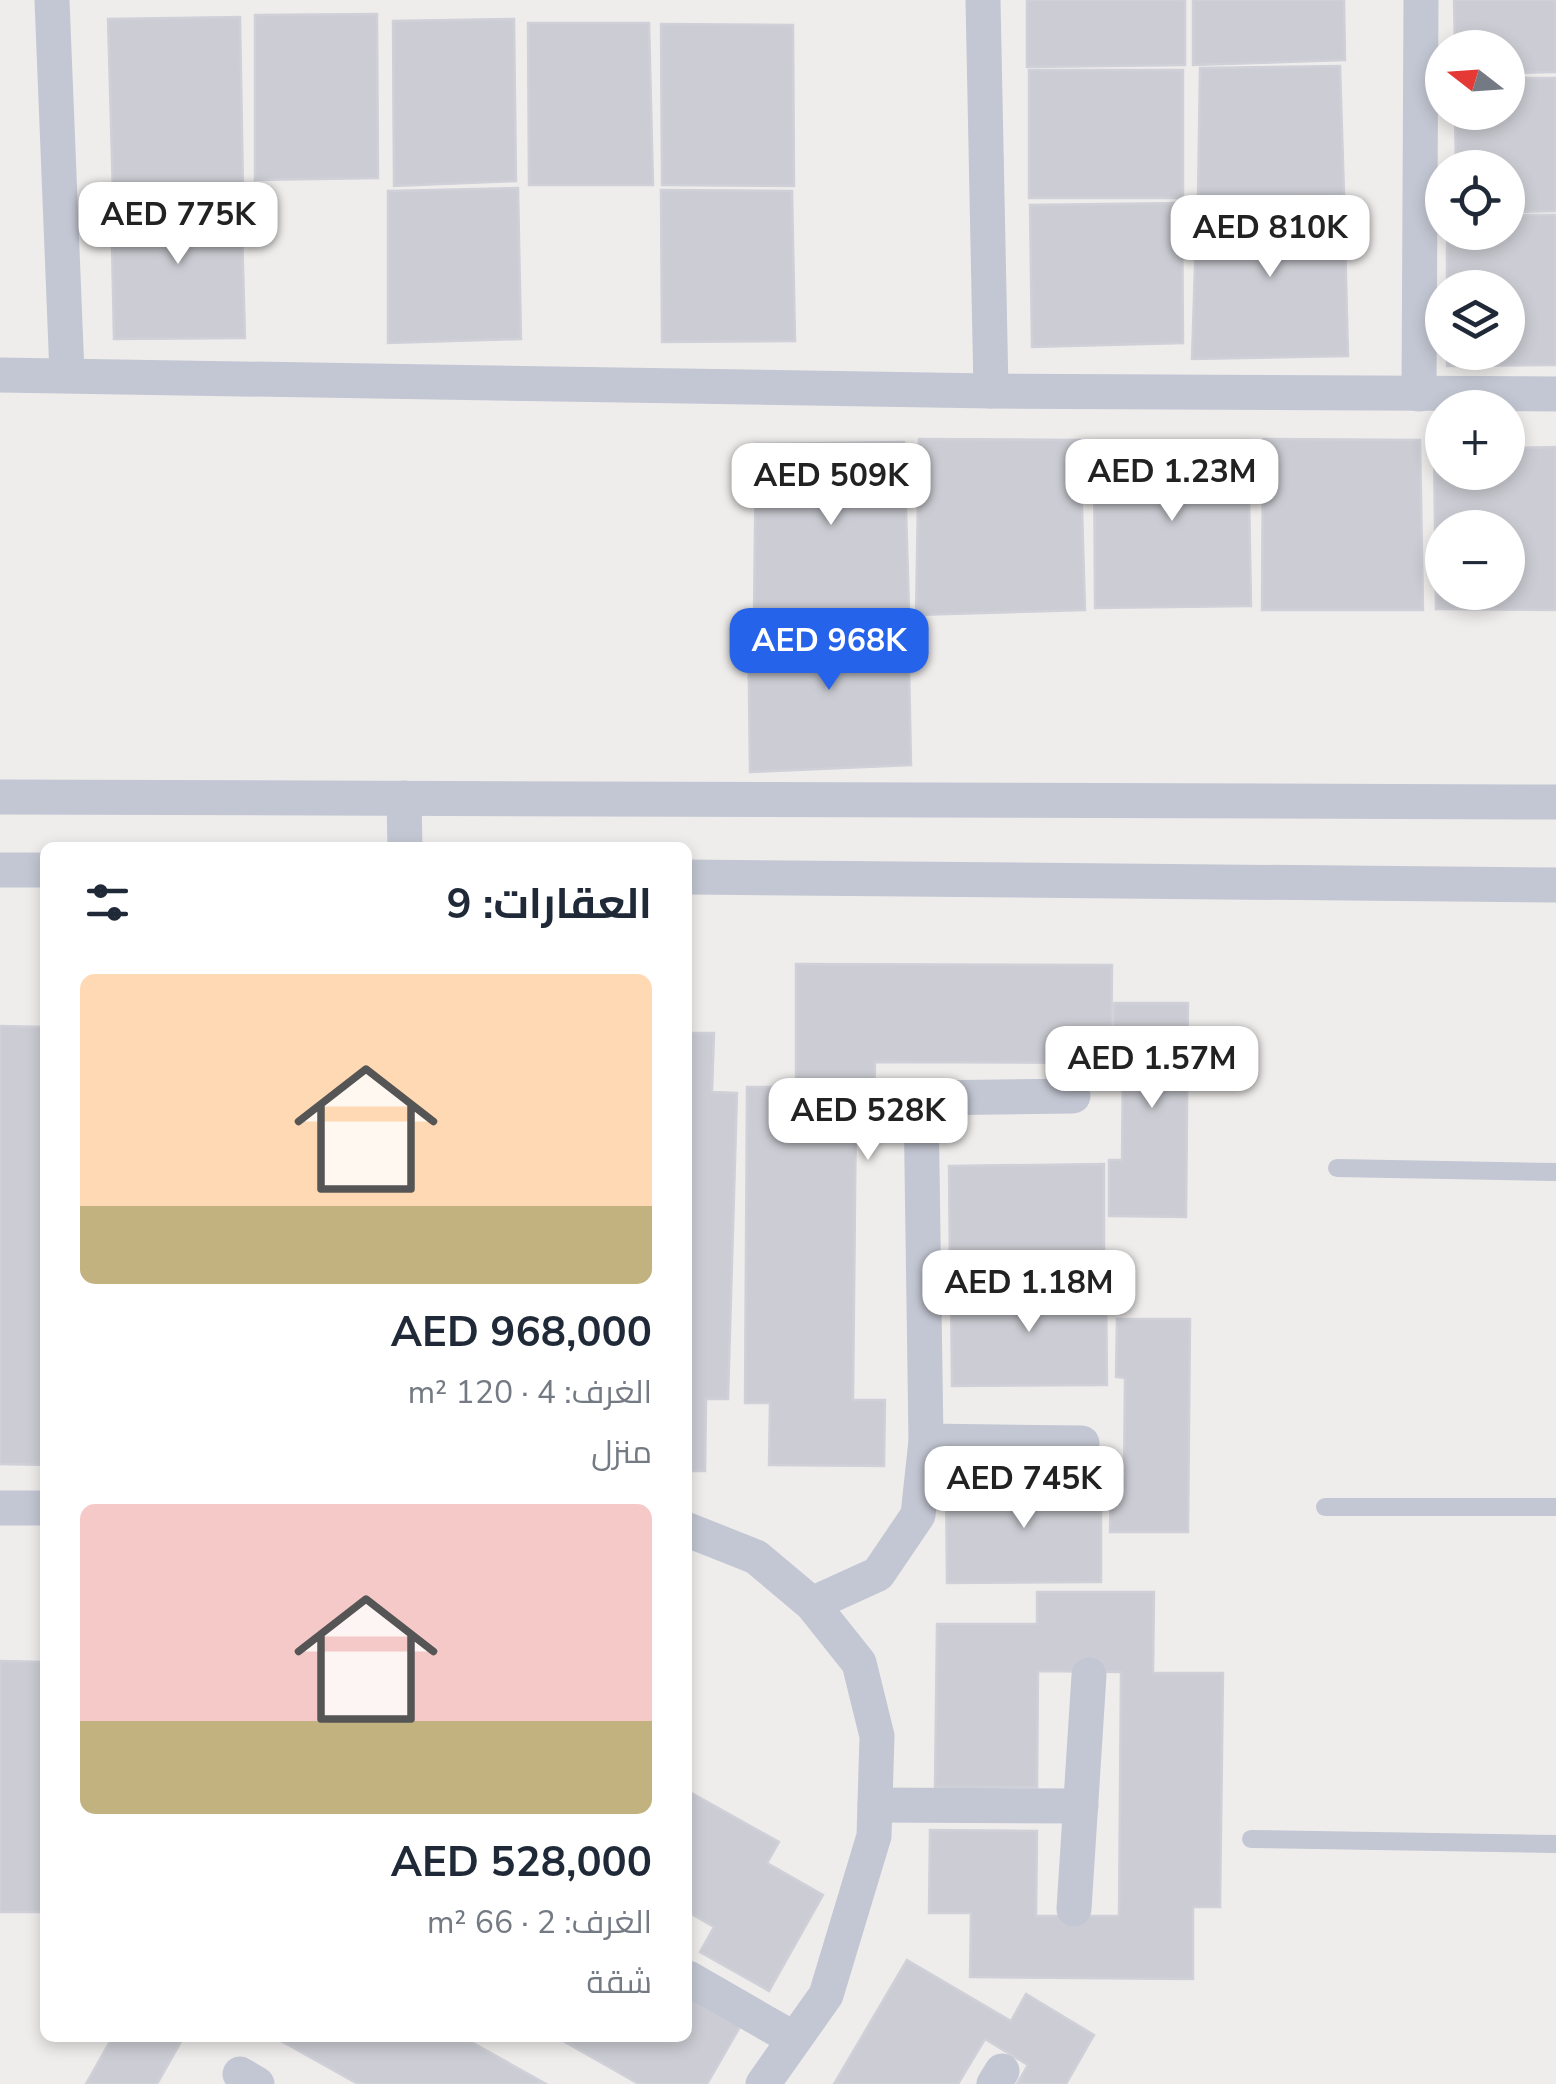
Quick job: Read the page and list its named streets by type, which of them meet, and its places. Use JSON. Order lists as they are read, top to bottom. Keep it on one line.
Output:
{"north":"left","page":{"map_buttons":["+","−"],"price":["AED 775K","AED 810K","AED 1.23M","AED 509K","AED 968K","AED 1.57M","AED 528K","AED 1.18M","AED 745K"],"heading":"العقارات: 9","list":[{"name":"AED 968,000","note":"الغرف: 4 · 120 m² · منزل"},{"name":"AED 528,000","note":"الغرف: 2 · 66 m² · شقة"}]}}
